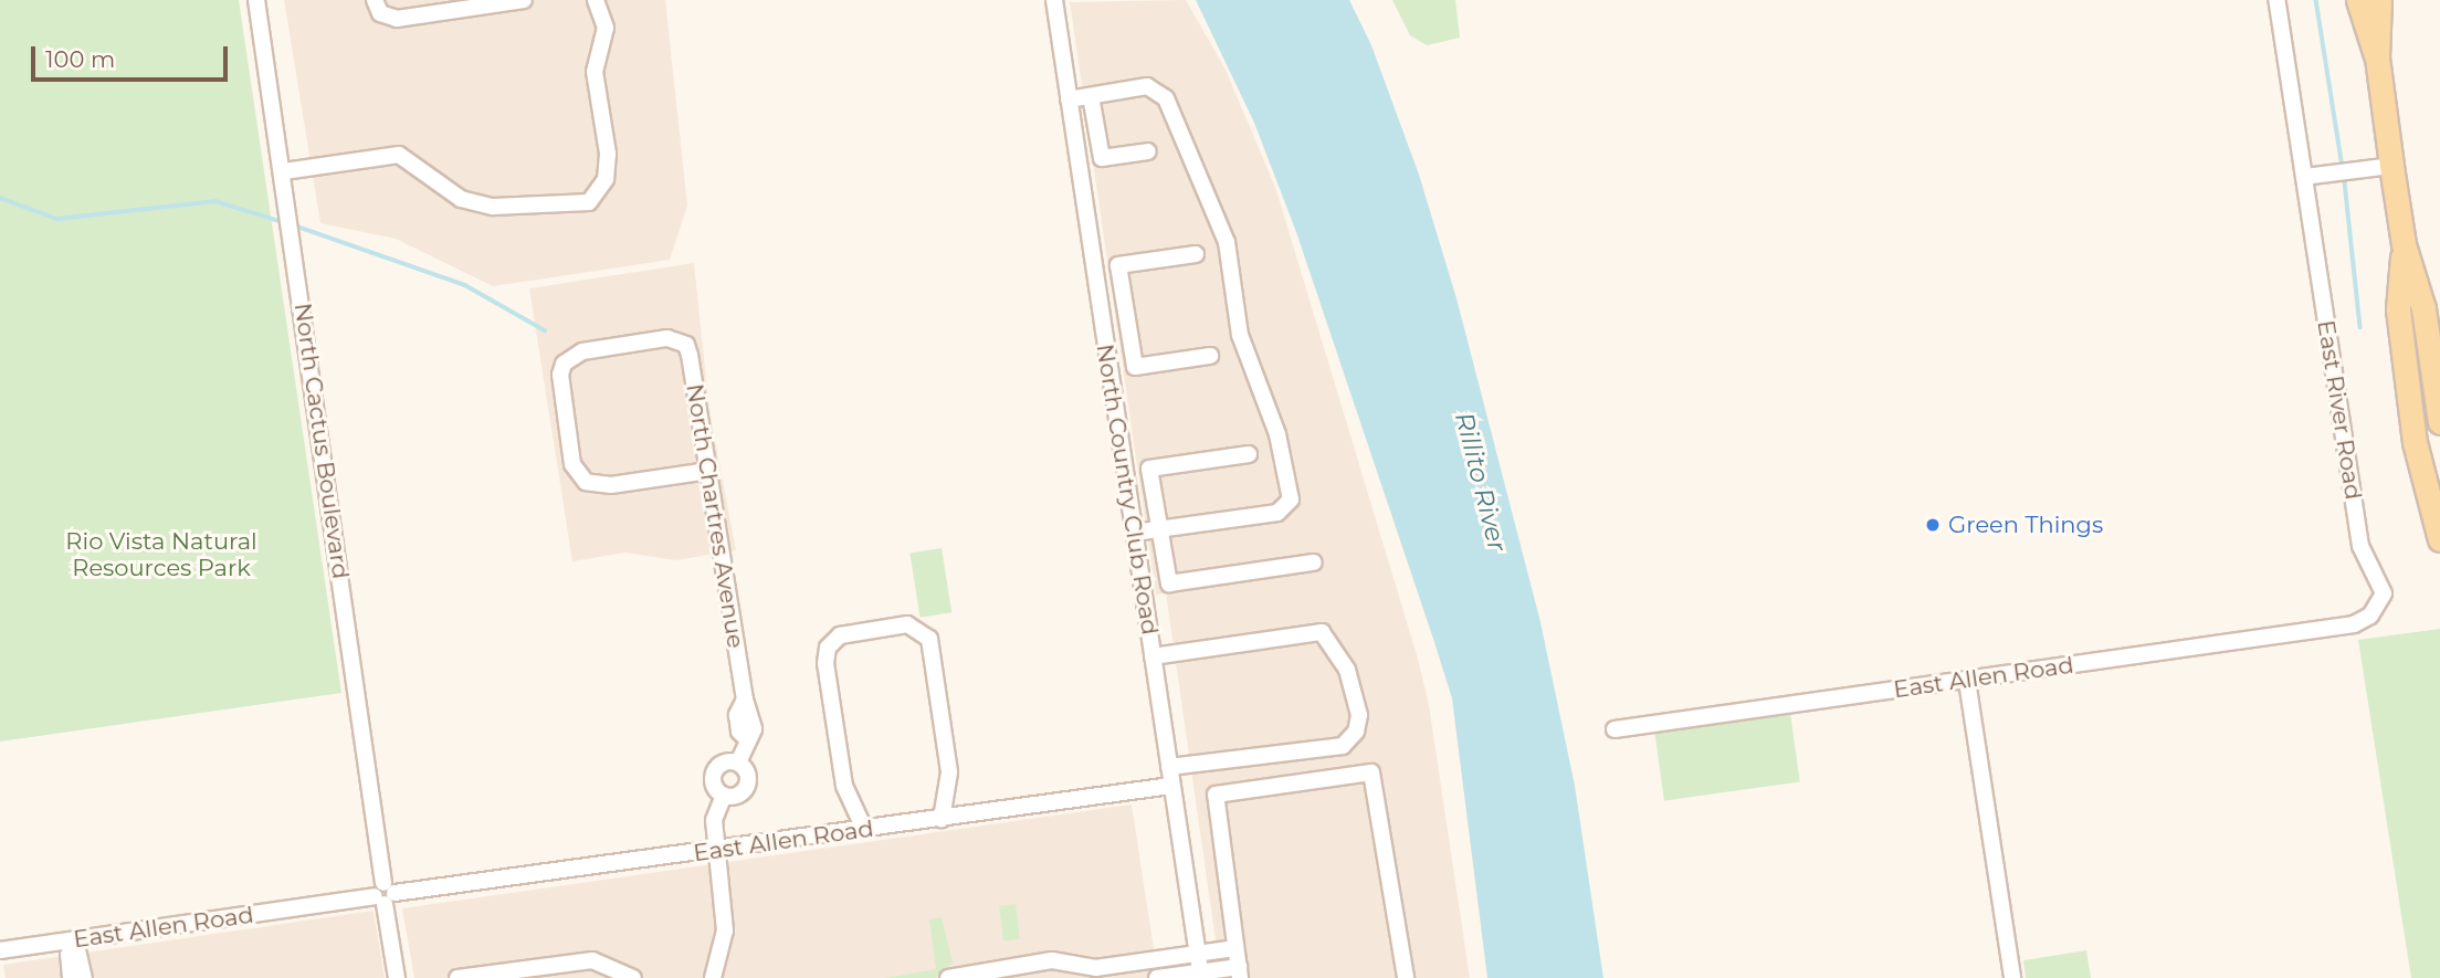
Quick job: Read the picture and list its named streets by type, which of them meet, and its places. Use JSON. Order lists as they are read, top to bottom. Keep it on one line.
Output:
{"streets":{"street":["East River Road","North Cactus Boulevard","North Country Club Road","North Chartres Avenue","East Allen Road"]},"crossings":[["East River Road","East Allen Road"],["North Cactus Boulevard","East Allen Road"],["North Country Club Road","East Allen Road"]],"water":["Rillito River"],"parks":["Rio Vista Natural Resources Park"],"places":["Green Things"],"scale_bar":"100 m"}
